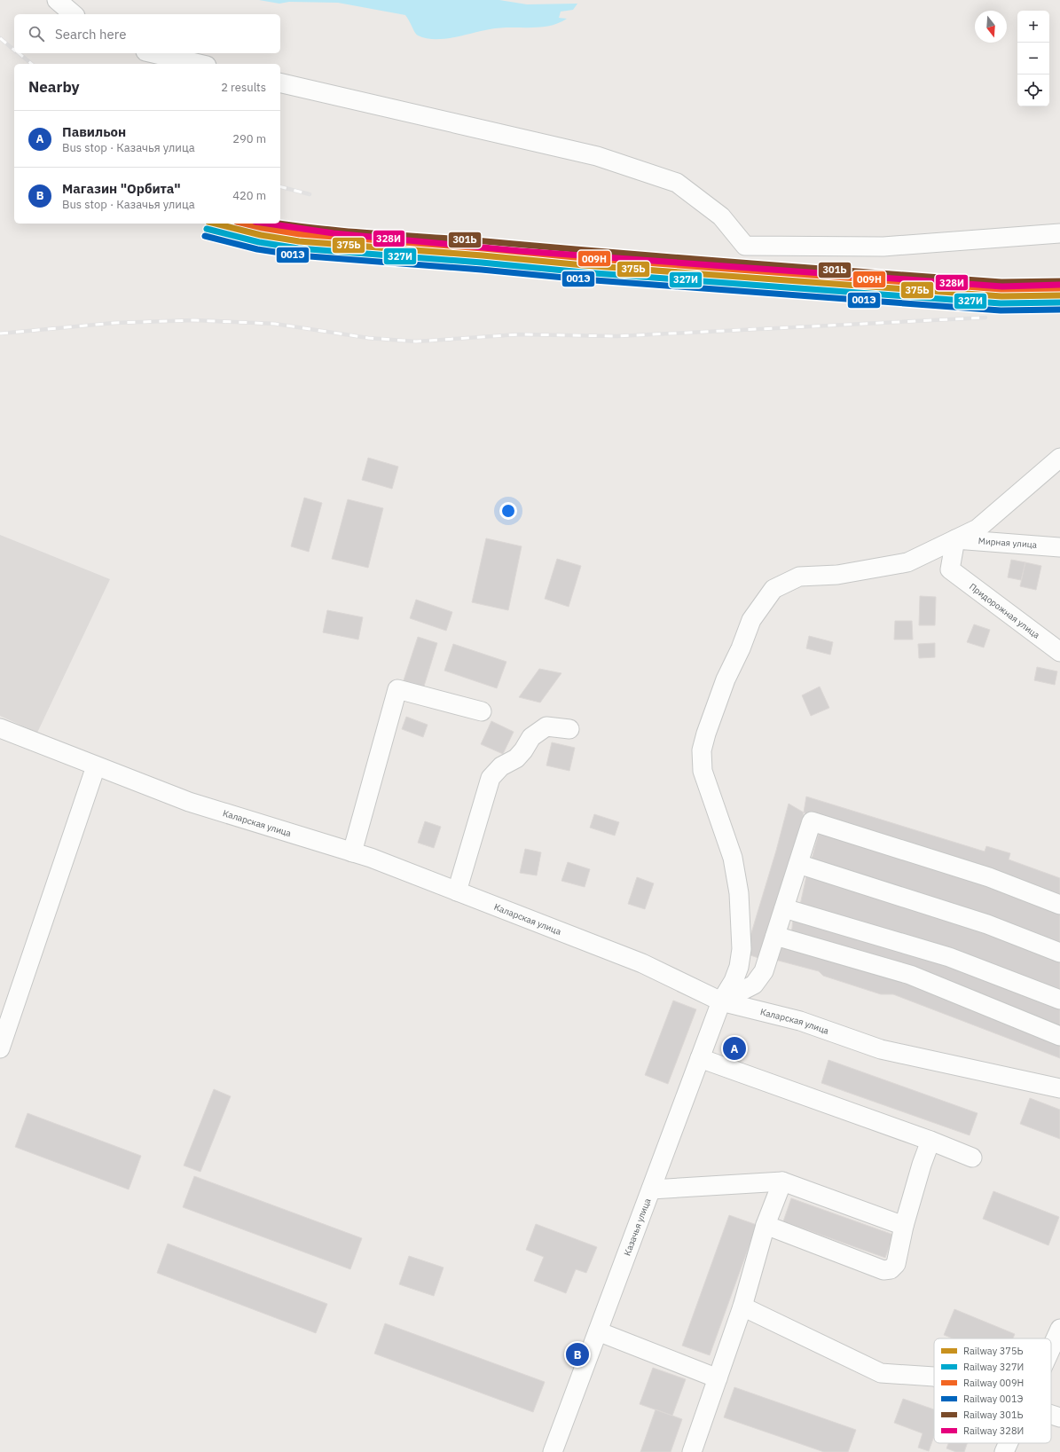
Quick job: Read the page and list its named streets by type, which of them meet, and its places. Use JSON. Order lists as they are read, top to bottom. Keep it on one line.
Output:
{"streets":{"street":["Мирная улица","Придорожная улица","Каларская улица","Казачья улица"]},"crossings":[["Мирная улица","Придорожная улица"],["Мирная улица","Казачья улица"],["Придорожная улица","Казачья улица"],["Каларская улица","Казачья улица"]],"lines":["rail line 375Ь","rail line 009Н","rail line 301Ь","rail line 328И","rail line 327И","rail line 001Э"],"legend":["Railway 375Ь","Railway 327И","Railway 009Н","Railway 001Э","Railway 301Ь","Railway 328И"],"north":"bottom","page":{"map_buttons":["+","−"],"search":"Search here","heading":["Nearby","2 results"],"list":[{"mark":"A","name":"Павильон","note":"Bus stop · Казачья улица","value":"290 m"},{"mark":"B","name":"Магазин \"Орбита\"","note":"Bus stop · Казачья улица","value":"420 m"}],"pins":["A","B"]}}
